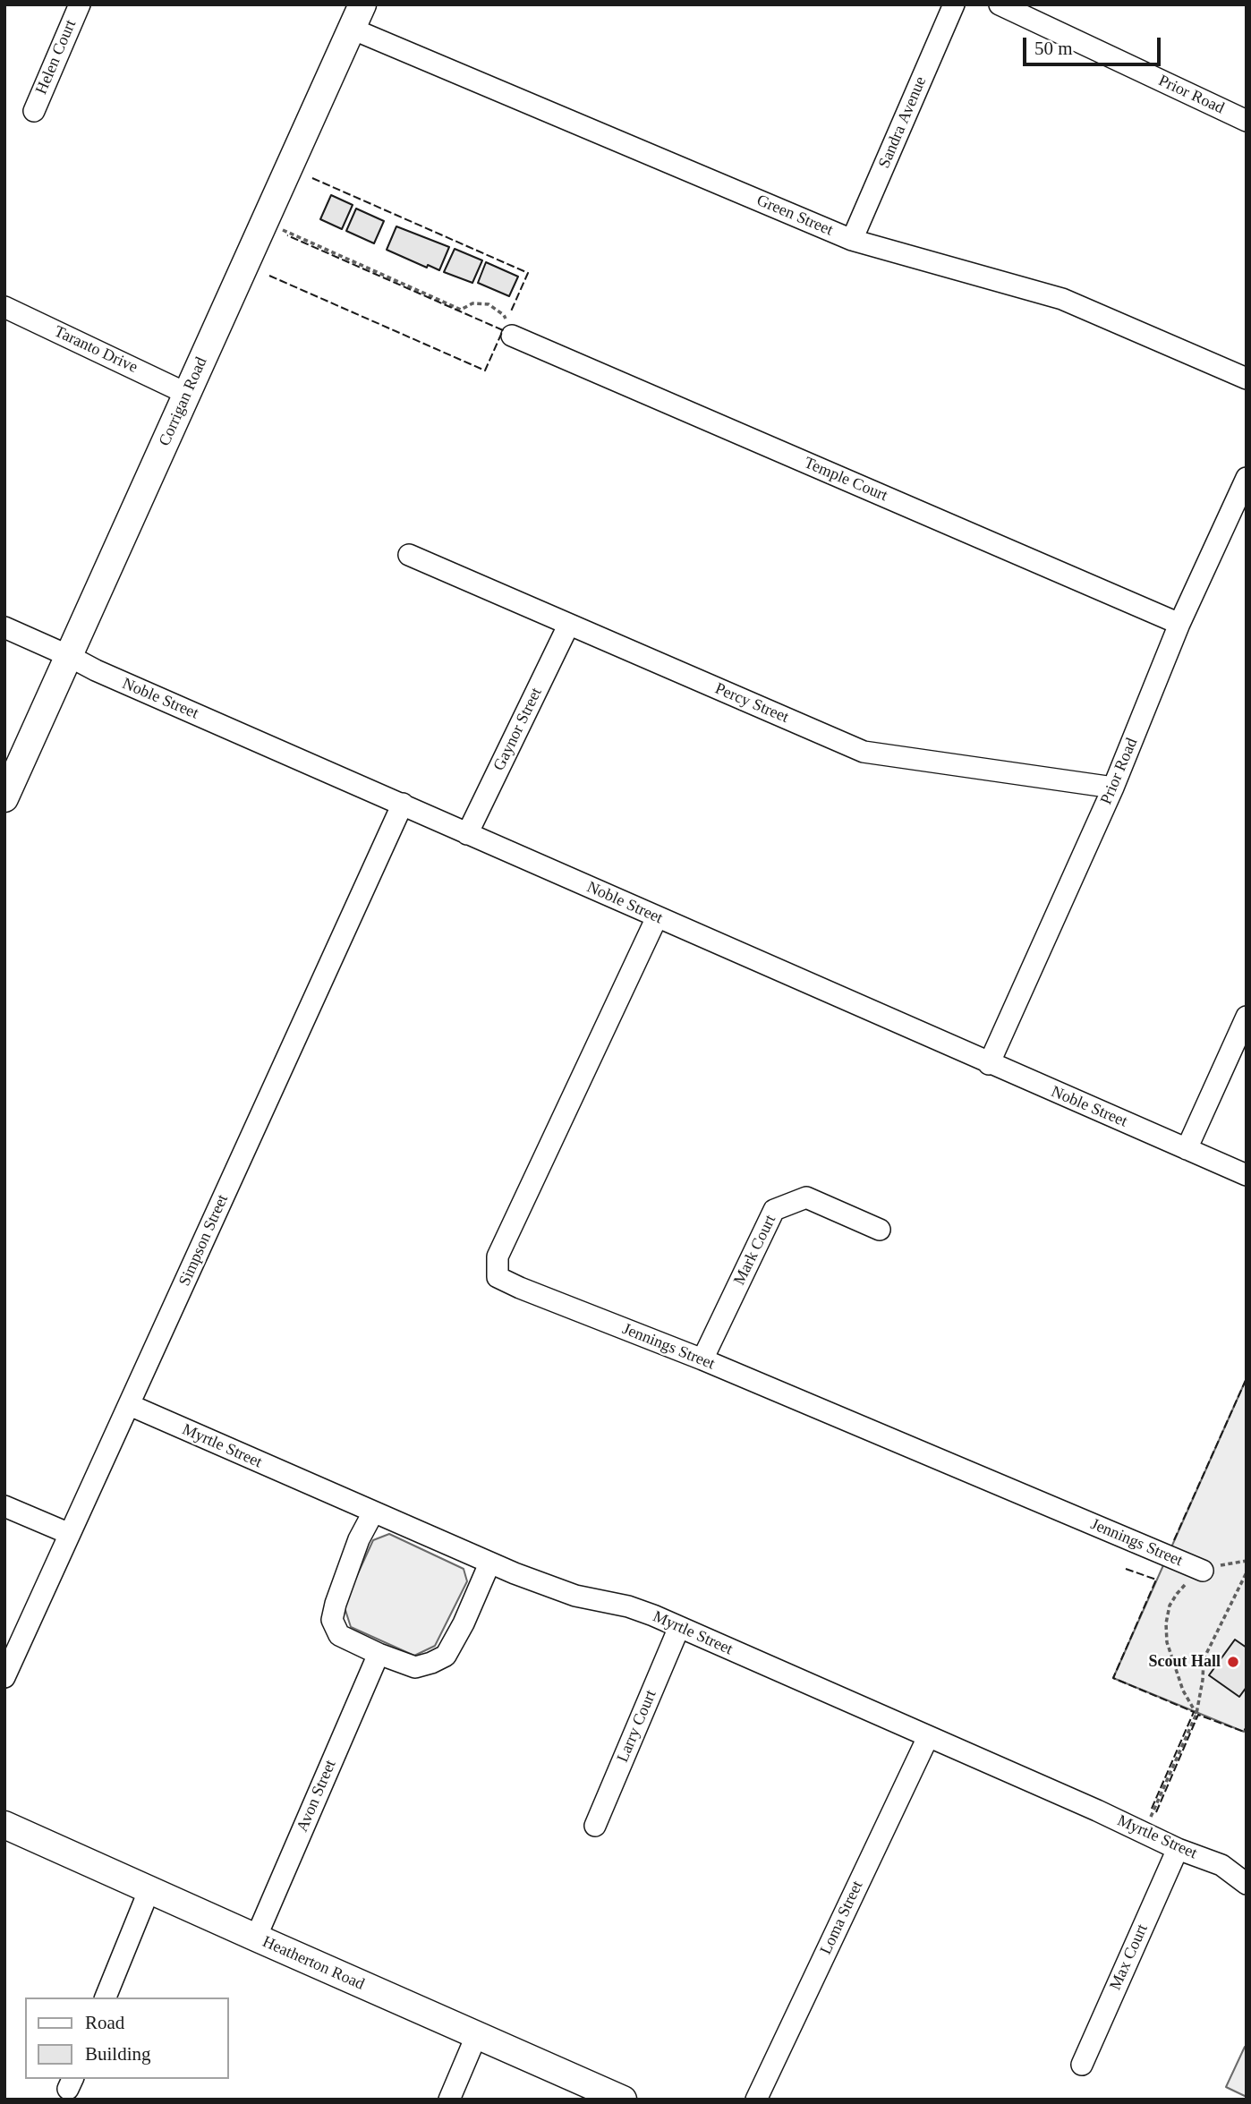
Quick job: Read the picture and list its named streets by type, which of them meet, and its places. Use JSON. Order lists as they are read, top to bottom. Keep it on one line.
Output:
{"streets":{"main road":["Corrigan Road","Heatherton Road"],"street":["Helen Court","Prior Road","Sandra Avenue","Green Street","Taranto Drive","Temple Court","Noble Street","Percy Street","Gaynor Street","Simpson Street","Mark Court","Jennings Street","Myrtle Street","Larry Court","Avon Street","Loma Street","Max Court"]},"crossings":[["Prior Road","Temple Court"],["Prior Road","Noble Street"],["Prior Road","Percy Street"],["Sandra Avenue","Green Street"],["Green Street","Corrigan Road"],["Taranto Drive","Corrigan Road"],["Corrigan Road","Noble Street"],["Noble Street","Gaynor Street"],["Noble Street","Simpson Street"],["Noble Street","Jennings Street"],["Percy Street","Gaynor Street"],["Simpson Street","Myrtle Street"],["Mark Court","Jennings Street"],["Myrtle Street","Larry Court"],["Myrtle Street","Loma Street"],["Myrtle Street","Max Court"],["Avon Street","Heatherton Road"]],"places":["Scout Hall"],"legend":["Road","Building"],"scale_bar":"50 m"}
